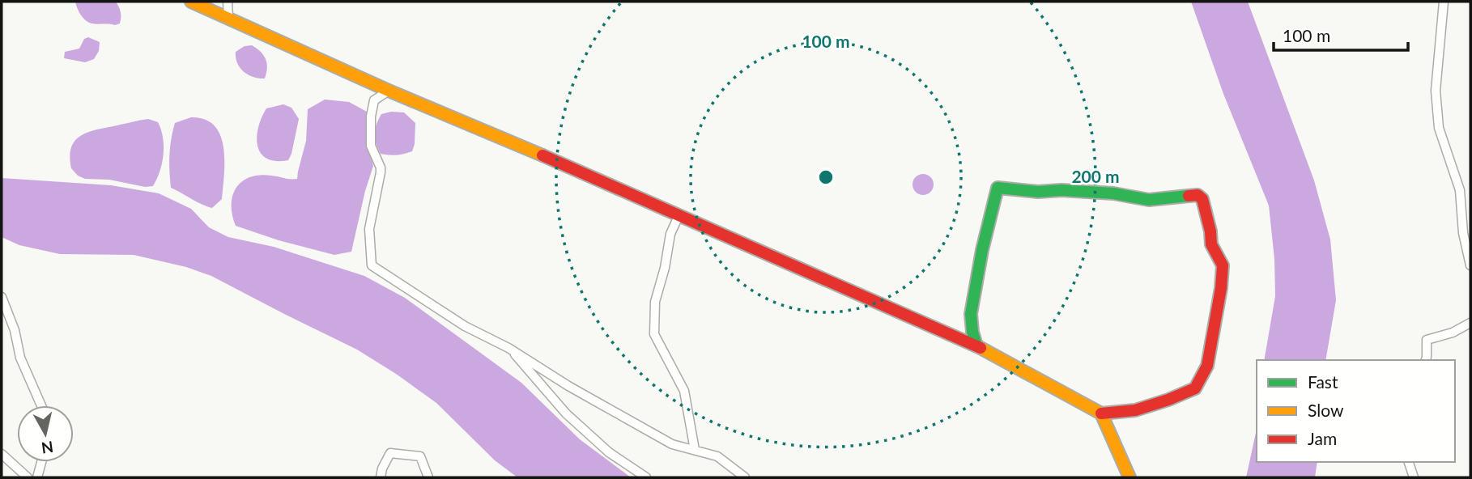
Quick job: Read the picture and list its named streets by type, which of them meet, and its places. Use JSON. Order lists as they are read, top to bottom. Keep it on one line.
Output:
{"legend":["Fast","Slow","Jam"],"scale_bar":"100 m","north":"bottom","rings":["100 m","200 m"]}
